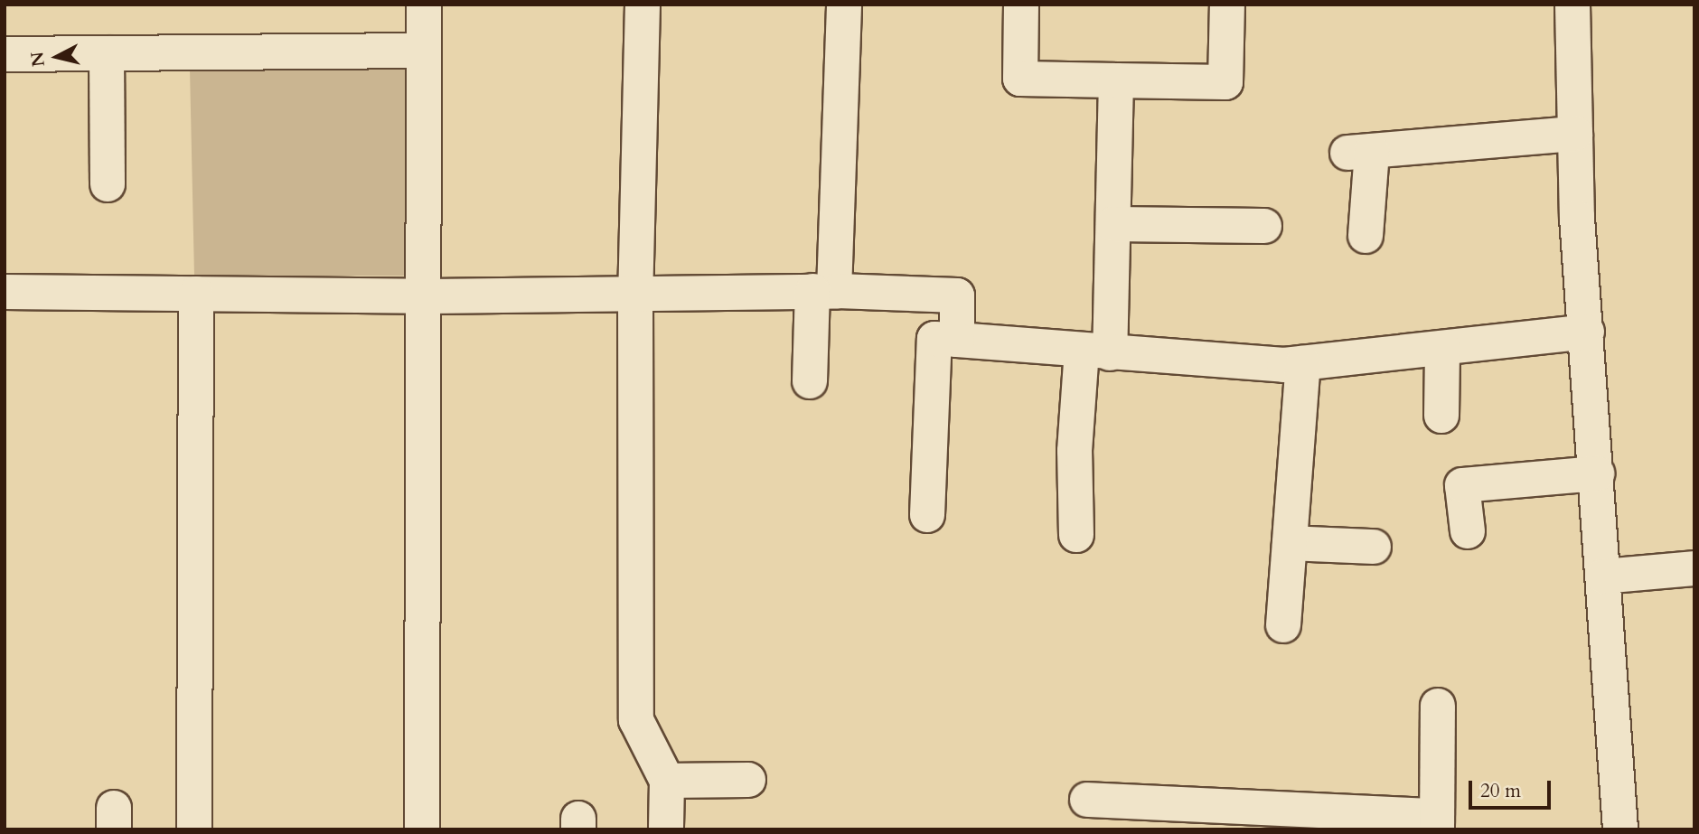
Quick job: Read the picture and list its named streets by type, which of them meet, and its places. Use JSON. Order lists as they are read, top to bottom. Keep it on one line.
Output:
{"scale_bar":"20 m","north":"left"}
